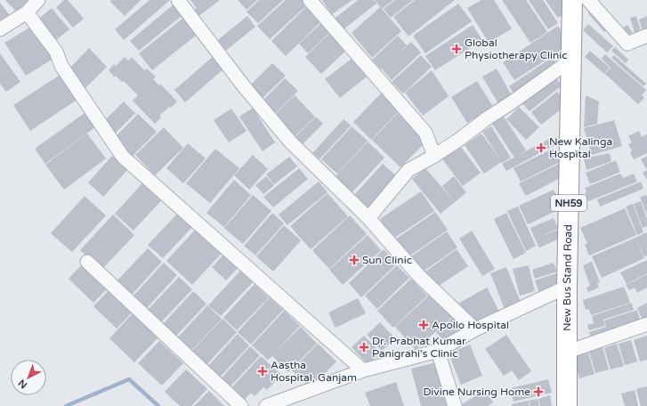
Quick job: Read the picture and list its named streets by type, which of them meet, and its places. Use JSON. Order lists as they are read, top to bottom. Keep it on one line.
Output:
{"streets":{"highway":["NH59","New Bus Stand Road"]},"places":{"health":["Global Physiotherapy Clinic","New Kalinga Hospital","Sun Clinic","Apollo Hospital","Dr. Prabhat Kumar Panigrahi's Clinic","Aastha Hospital, Ganjam","Divine Nursing Home"]},"north":"bottom left"}
